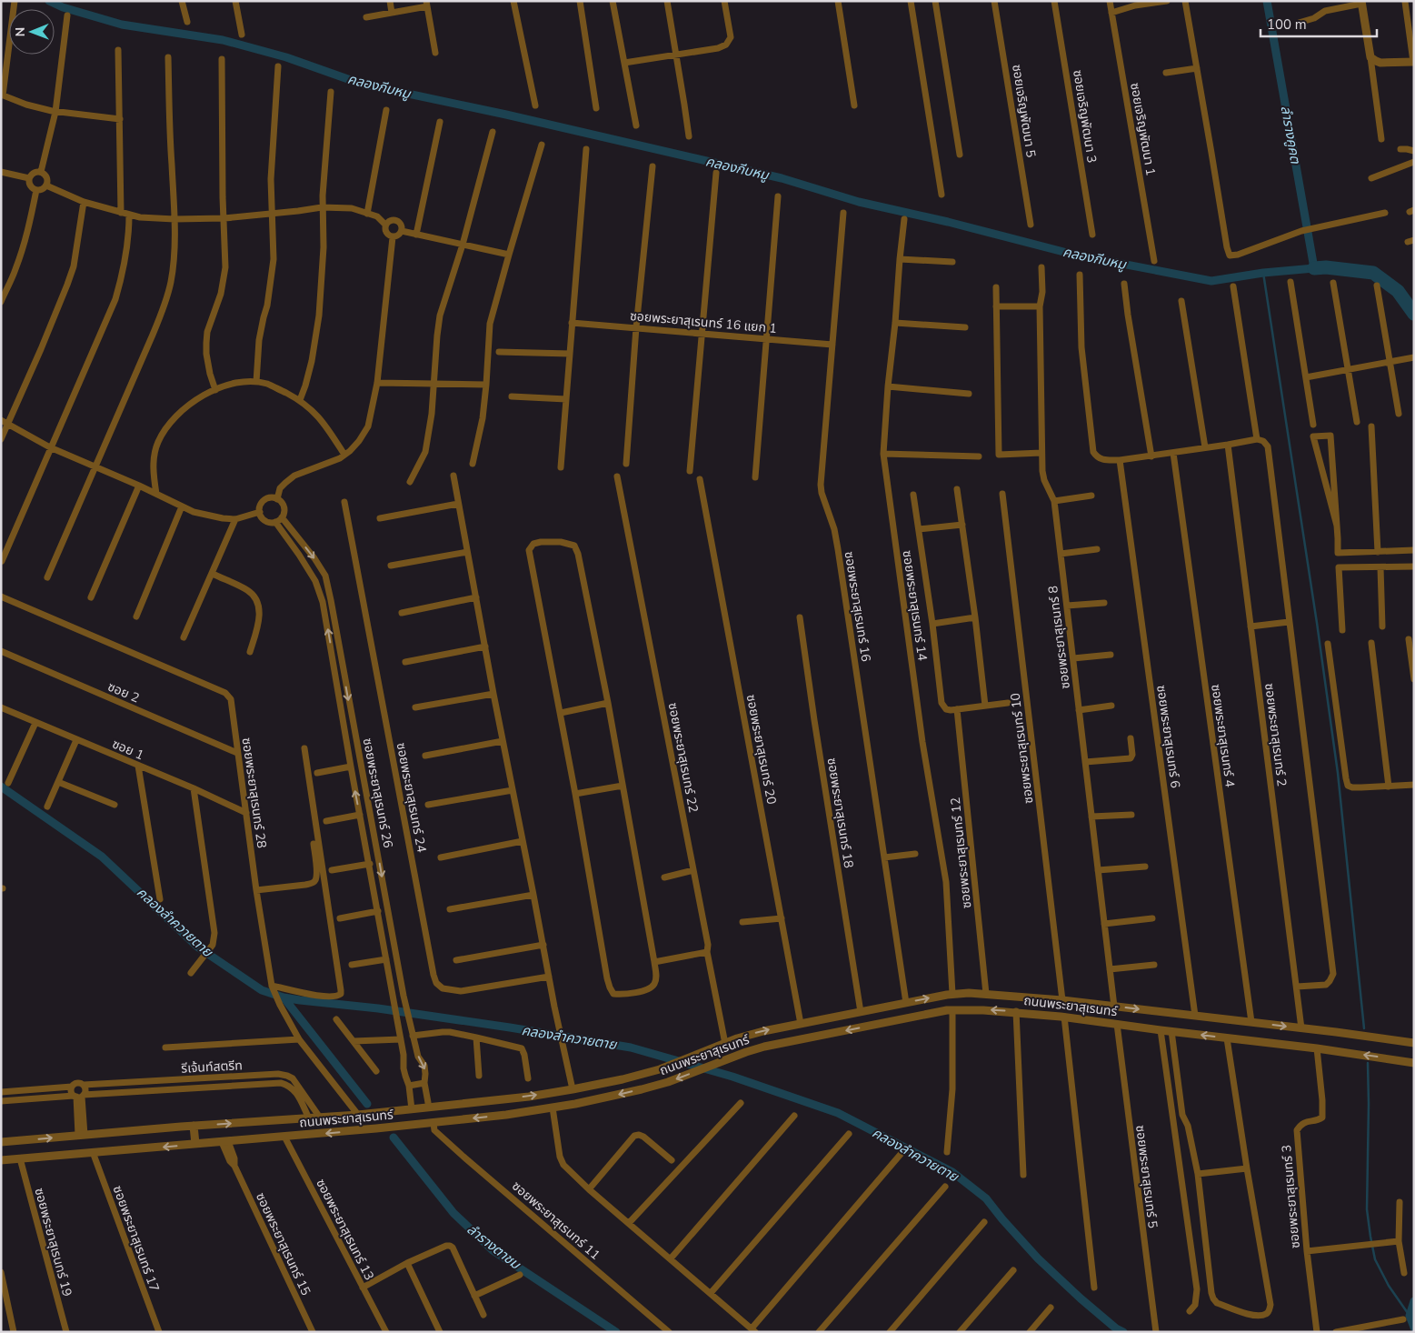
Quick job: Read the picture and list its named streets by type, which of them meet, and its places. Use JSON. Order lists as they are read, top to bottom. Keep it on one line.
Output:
{"streets":{"street":["ซอยเจริญพัฒนา 5","ซอยเจริญพัฒนา 3","ซอยเจริญพัฒนา 1","ซอยพระยาสุเรนทร์ 16 แยก 1","ซอยพระยาสุเรนทร์ 14","ซอยพระยาสุเรนทร์ 16","ซอยพระยาสุเรนทร์ 8","ซอย 2","ซอยพระยาสุเรนทร์ 2","ซอยพระยาสุเรนทร์ 4","ซอยพระยาสุเรนทร์ 6","ซอยพระยาสุเรนทร์ 10","ซอย 1","ซอยพระยาสุเรนทร์ 20","ซอยพระยาสุเรนทร์ 22","ซอยพระยาสุเรนทร์ 28","ซอยพระยาสุเรนทร์ 26","ซอยพระยาสุเรนทร์ 24","ซอยพระยาสุเรนทร์ 18","ซอยพระยาสุเรนทร์ 12","ถนนพระยาสุเรนทร์","รีเจ้นท์สตรีท","ซอยพระยาสุเรนทร์ 5","ซอยพระยาสุเรนทร์ 3","ซอยพระยาสุเรนทร์ 11","ซอยพระยาสุเรนทร์ 13","ซอยพระยาสุเรนทร์ 17","ซอยพระยาสุเรนทร์ 19","ซอยพระยาสุเรนทร์ 15"]},"crossings":[["ซอยพระยาสุเรนทร์ 16 แยก 1","ซอยพระยาสุเรนทร์ 16"],["ซอยพระยาสุเรนทร์ 14","ถนนพระยาสุเรนทร์"],["ซอยพระยาสุเรนทร์ 16","ถนนพระยาสุเรนทร์"],["ซอยพระยาสุเรนทร์ 8","ถนนพระยาสุเรนทร์"],["ซอย 2","ซอยพระยาสุเรนทร์ 28"],["ซอยพระยาสุเรนทร์ 2","ถนนพระยาสุเรนทร์"],["ซอยพระยาสุเรนทร์ 4","ถนนพระยาสุเรนทร์"],["ซอยพระยาสุเรนทร์ 6","ถนนพระยาสุเรนทร์"],["ซอยพระยาสุเรนทร์ 10","ถนนพระยาสุเรนทร์"],["ซอย 1","ซอยพระยาสุเรนทร์ 28"],["ซอยพระยาสุเรนทร์ 20","ถนนพระยาสุเรนทร์"],["ซอยพระยาสุเรนทร์ 22","ถนนพระยาสุเรนทร์"],["ซอยพระยาสุเรนทร์ 28","ถนนพระยาสุเรนทร์"],["ซอยพระยาสุเรนทร์ 26","ถนนพระยาสุเรนทร์"],["ซอยพระยาสุเรนทร์ 18","ถนนพระยาสุเรนทร์"],["ซอยพระยาสุเรนทร์ 12","ถนนพระยาสุเรนทร์"],["ถนนพระยาสุเรนทร์","รีเจ้นท์สตรีท"],["ถนนพระยาสุเรนทร์","ซอยพระยาสุเรนทร์ 5"],["ถนนพระยาสุเรนทร์","ซอยพระยาสุเรนทร์ 3"],["ถนนพระยาสุเรนทร์","ซอยพระยาสุเรนทร์ 11"],["ถนนพระยาสุเรนทร์","ซอยพระยาสุเรนทร์ 13"],["ถนนพระยาสุเรนทร์","ซอยพระยาสุเรนทร์ 17"],["ถนนพระยาสุเรนทร์","ซอยพระยาสุเรนทร์ 19"],["ถนนพระยาสุเรนทร์","ซอยพระยาสุเรนทร์ 15"]],"water":["คลองกีบหมู","ลำรางคูคต","คลองลำควายตาย","ลำรางตาชม"],"scale_bar":"100 m","north":"left"}
